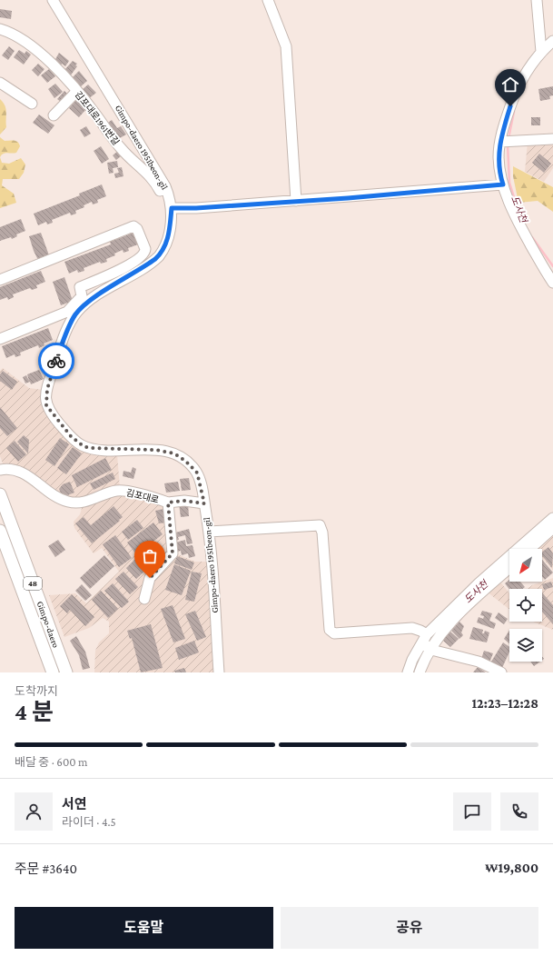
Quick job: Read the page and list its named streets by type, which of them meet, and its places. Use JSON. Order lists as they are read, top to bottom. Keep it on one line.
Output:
{"streets":{"main road":["48","Gimpo-daero"],"lane":["김포대로1961번길","Gimpo-daero 1951beon-gil","김포대로"]},"crossings":[["김포대로1961번길","Gimpo-daero 1951beon-gil"]],"water":["도사천"],"north":"bottom left","page":{"heading":["4 분","도착까지","12:23–12:28"],"panel":["서연","라이더 · 4.5","주문 #3640","₩19,800"],"bar":"배달 중 · 600 m","buttons":["도움말","공유"]}}
